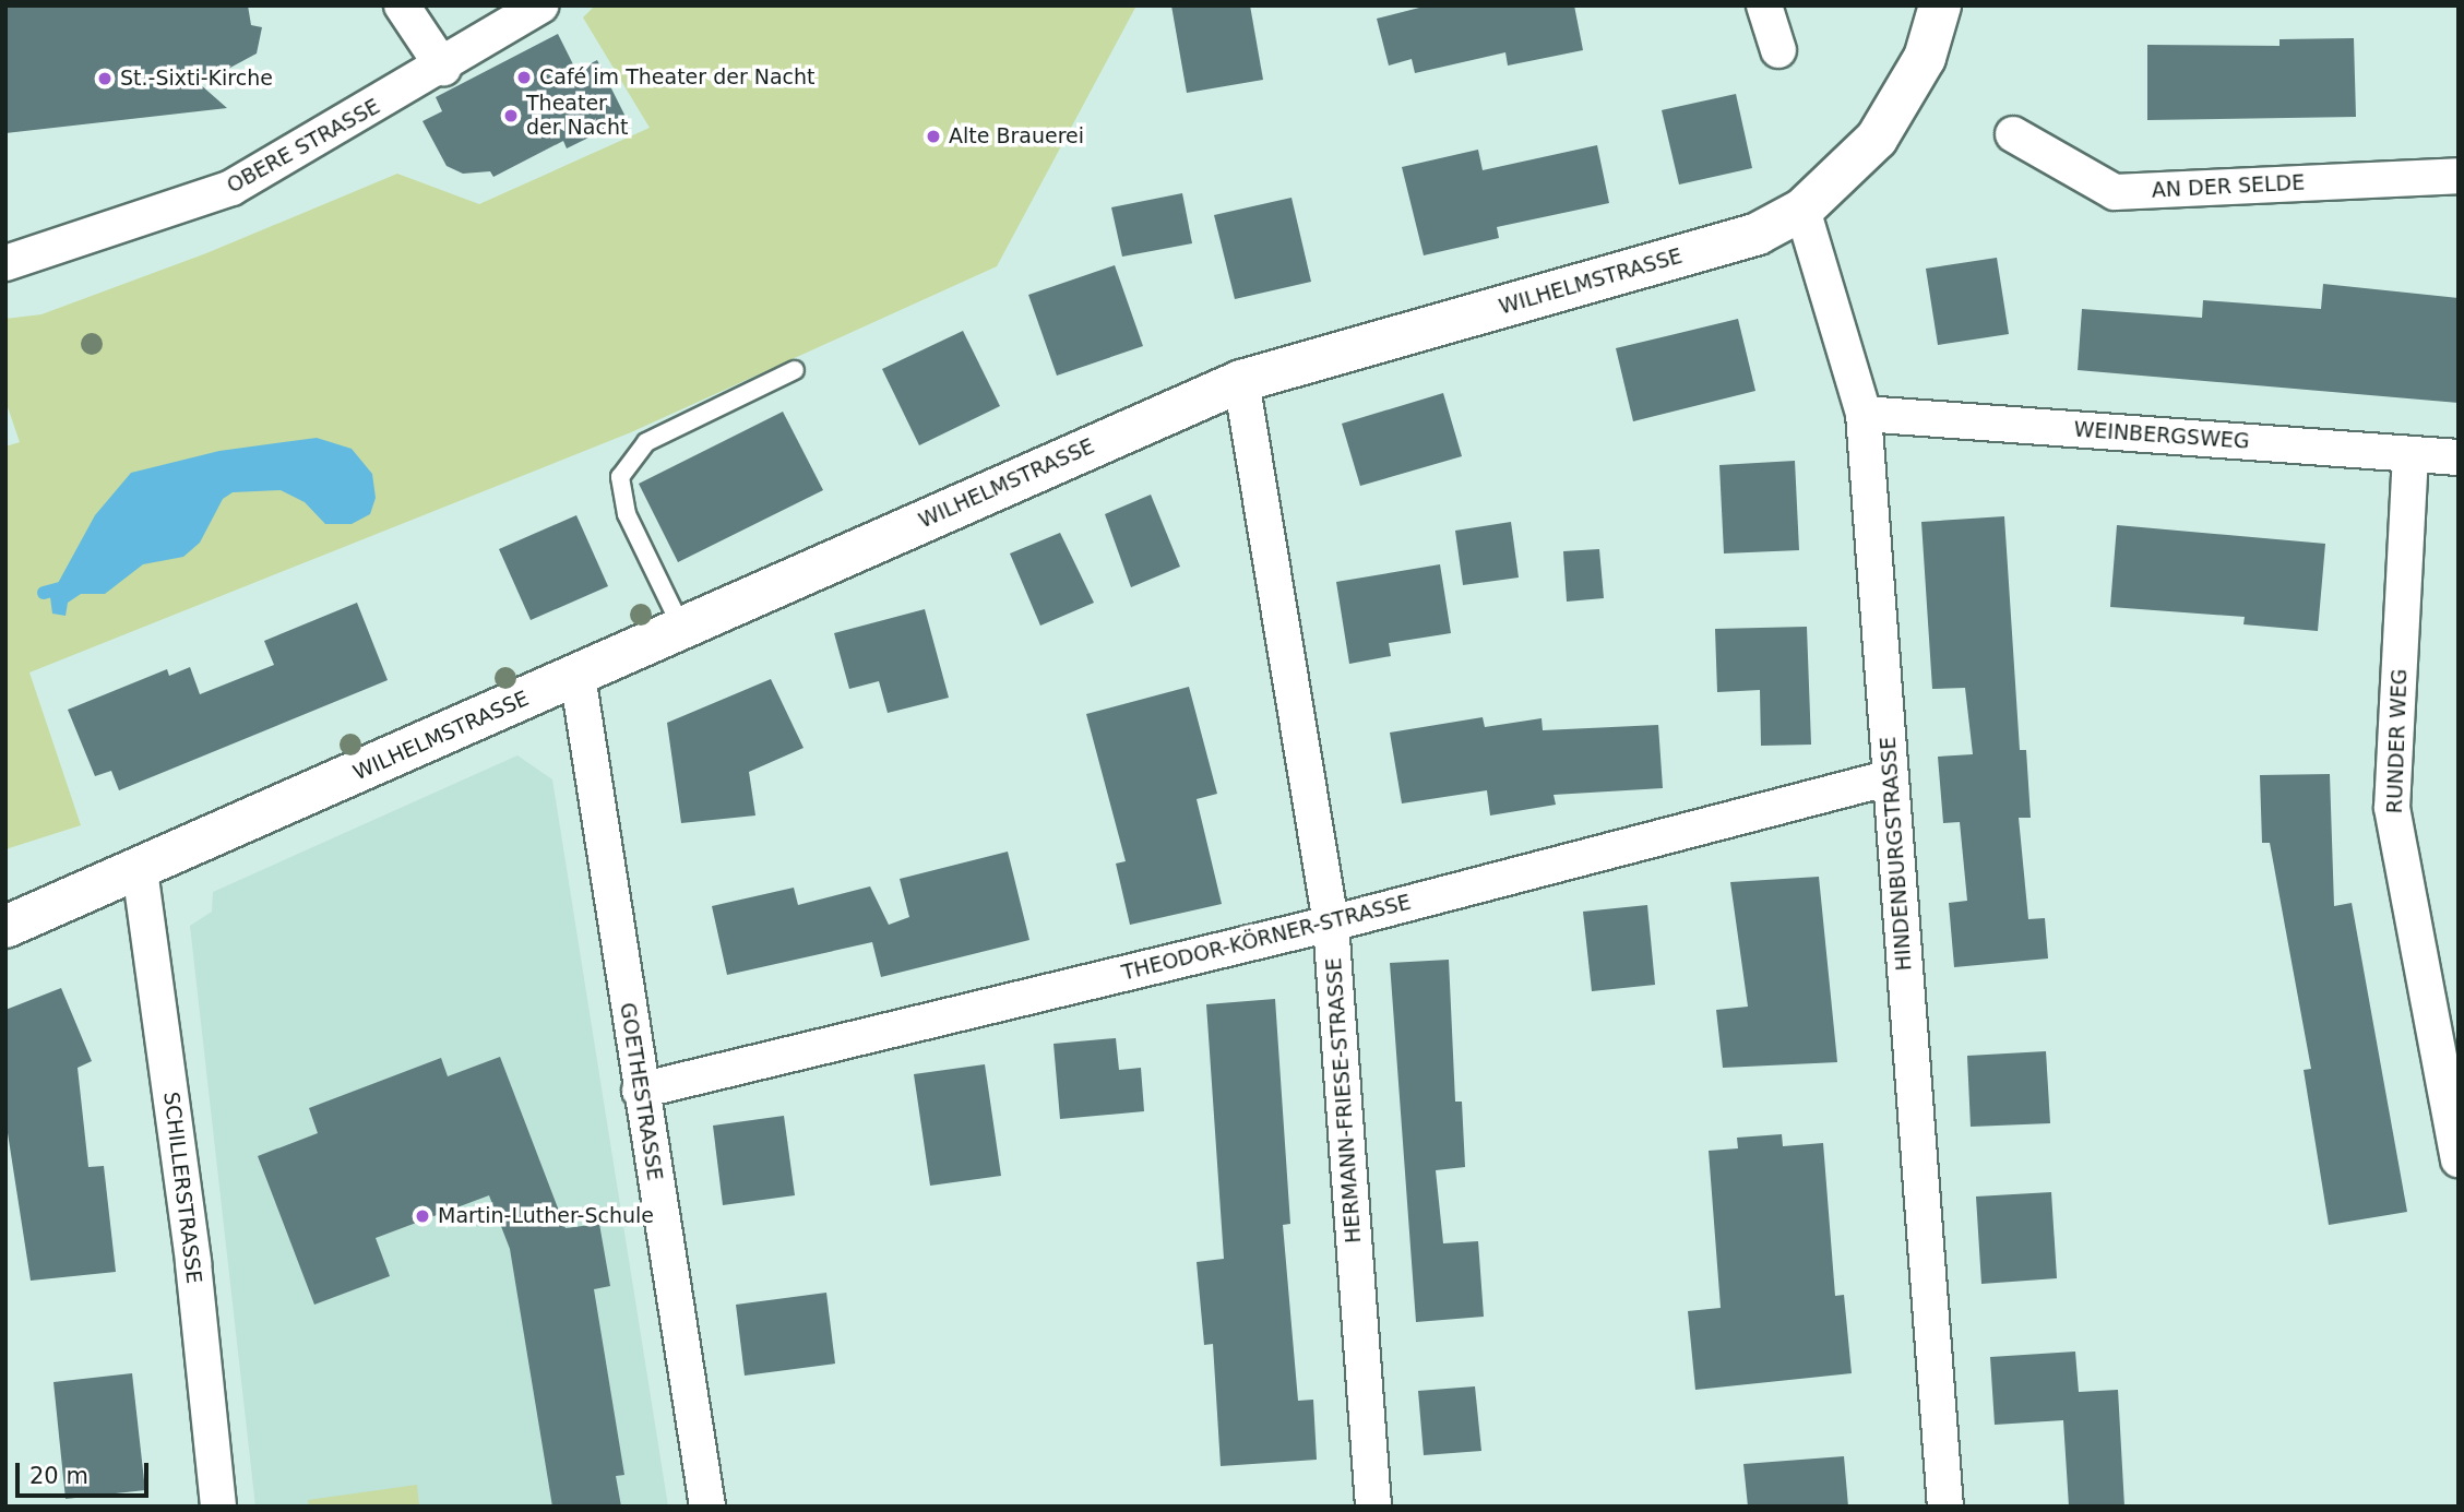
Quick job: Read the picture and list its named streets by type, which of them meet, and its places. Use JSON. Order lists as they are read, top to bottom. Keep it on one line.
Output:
{"streets":{"street":["OBERE STRASSE","AN DER SELDE","WILHELMSTRASSE","WEINBERGSWEG","RUNDER WEG","HINDENBURGSTRASSE","THEODOR-KÖRNER-STRASSE","GOETHESTRASSE","HERMANN-FRIESE-STRASSE","SCHILLERSTRASSE"]},"crossings":[["WILHELMSTRASSE","HINDENBURGSTRASSE"],["WILHELMSTRASSE","GOETHESTRASSE"],["WILHELMSTRASSE","HERMANN-FRIESE-STRASSE"],["WILHELMSTRASSE","SCHILLERSTRASSE"],["WEINBERGSWEG","RUNDER WEG"],["WEINBERGSWEG","HINDENBURGSTRASSE"],["HINDENBURGSTRASSE","THEODOR-KÖRNER-STRASSE"],["THEODOR-KÖRNER-STRASSE","GOETHESTRASSE"],["THEODOR-KÖRNER-STRASSE","HERMANN-FRIESE-STRASSE"]],"places":["Café im Theater der Nacht","St.-Sixti-Kirche","Theater der Nacht","Alte Brauerei","Martin-Luther-Schule"],"scale_bar":"20 m"}
